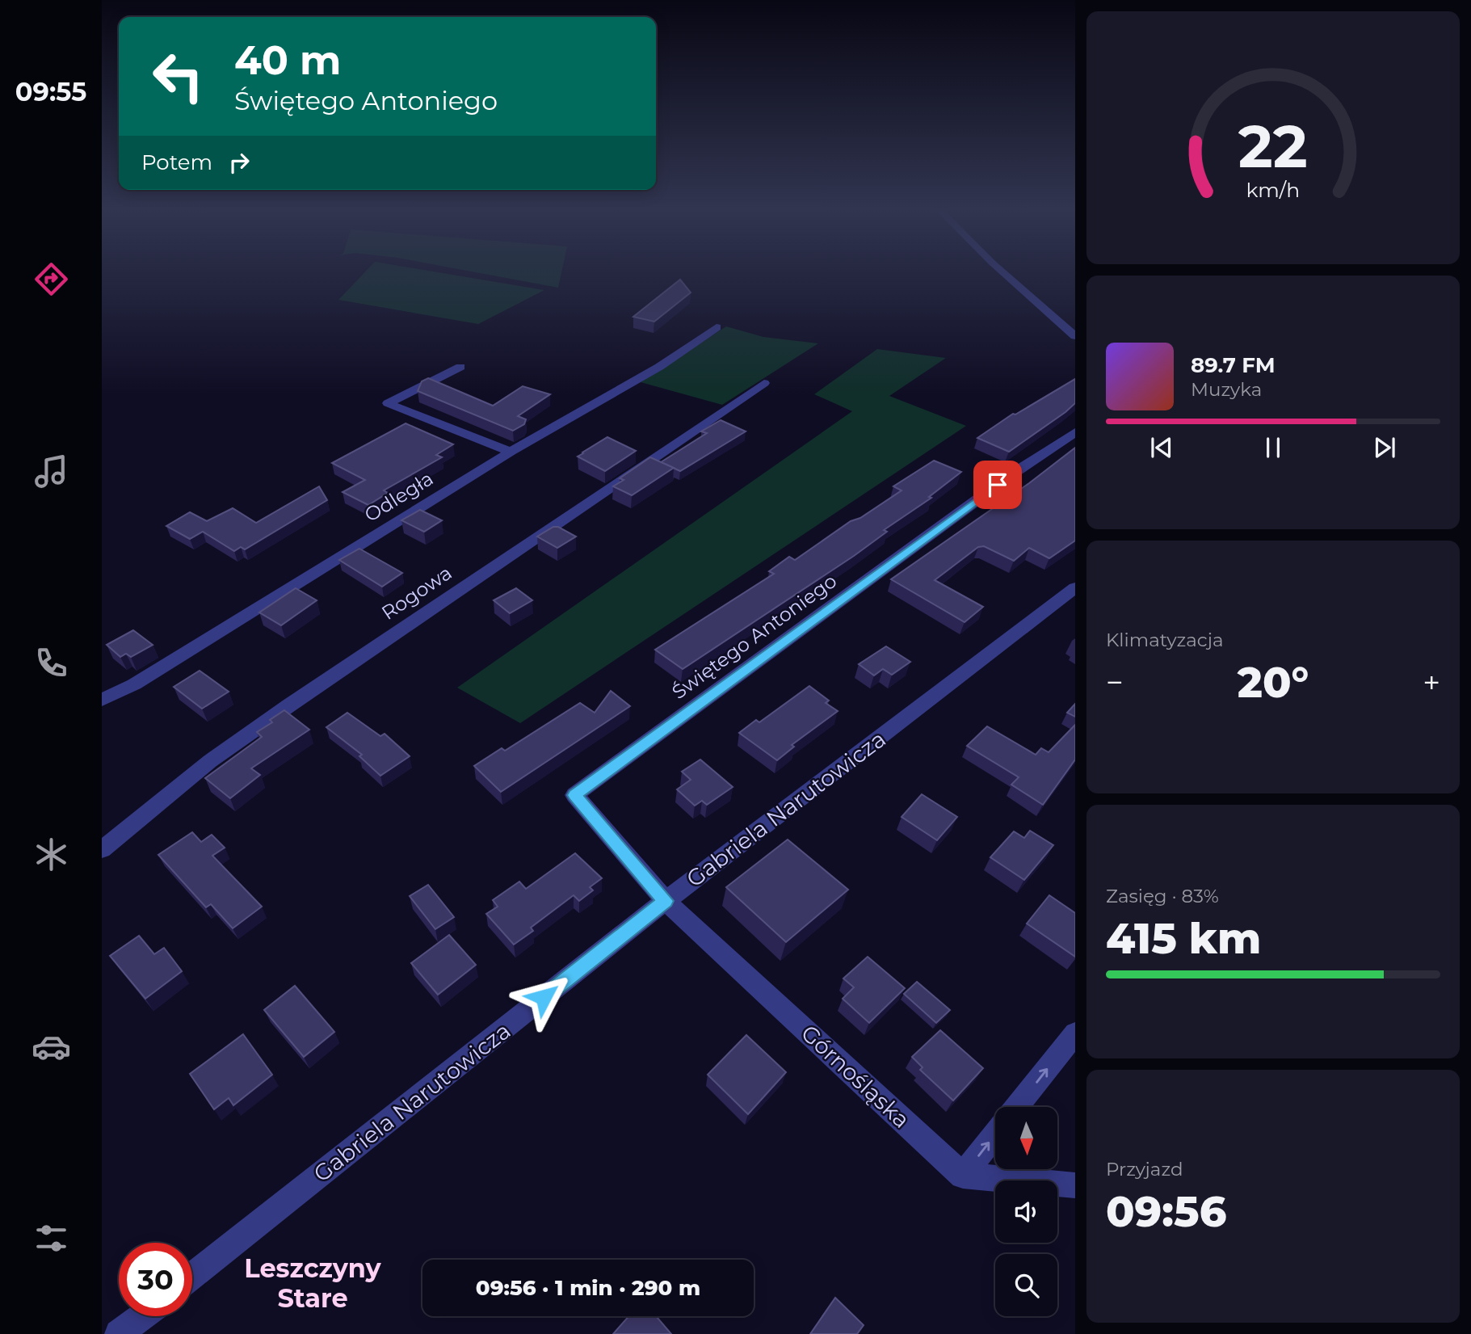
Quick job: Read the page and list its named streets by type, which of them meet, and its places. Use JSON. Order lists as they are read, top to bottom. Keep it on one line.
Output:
{"streets":{"street":["Odległa","Rogowa","Świętego Antoniego","Gabriela Narutowicza","Górnośląska"]},"crossings":[["Świętego Antoniego","Gabriela Narutowicza"],["Świętego Antoniego","Górnośląska"],["Gabriela Narutowicza","Górnośląska"]],"districts":["Leszczyny Stare"],"north":"bottom","page":{"tabs":"09:55","turn":["40 m","Świętego Antoniego"],"then":"Potem","song":["89.7 FM","Muzyka"],"tile":["Klimatyzacja",["Zasięg · 83%","415 km"],["Przyjazd","09:56"]],"heat":["−","20°","+"],"limit":"30","trip":"09:56 · 1 min · 290 m","gauge":["22","km/h"]}}
